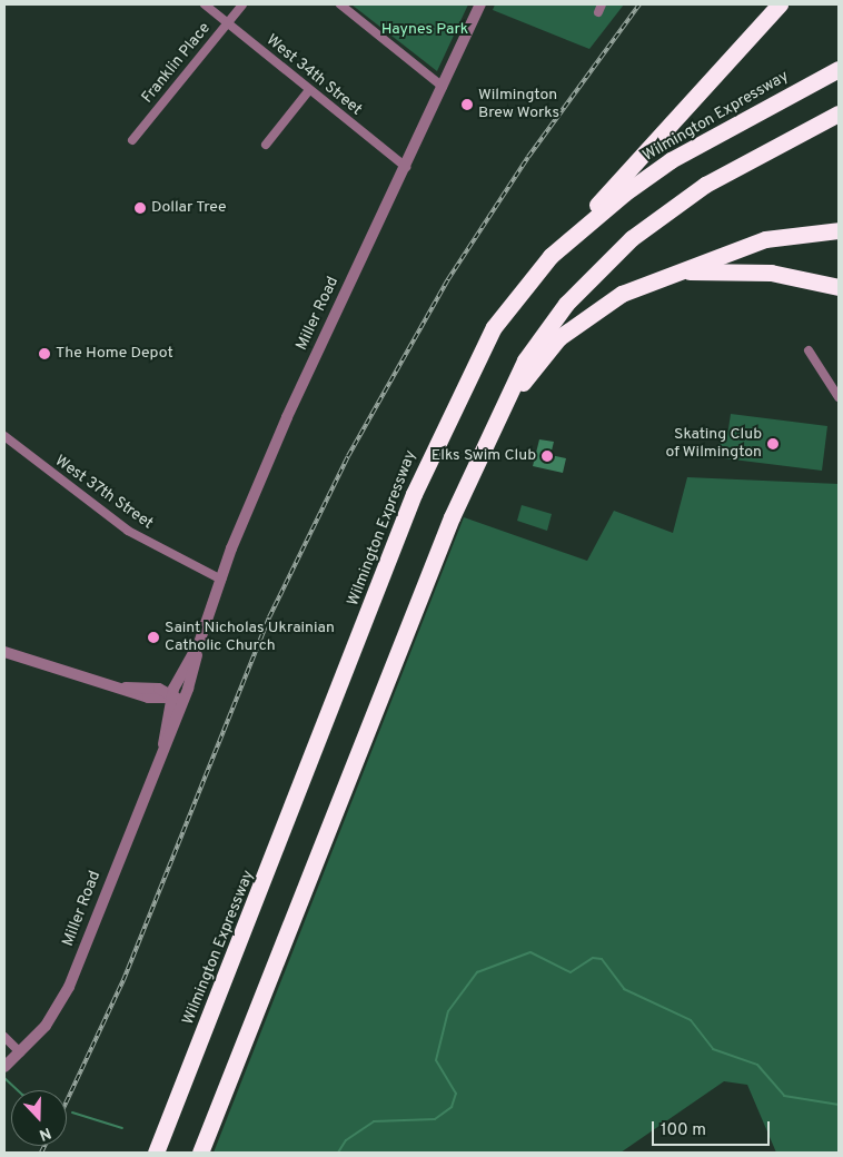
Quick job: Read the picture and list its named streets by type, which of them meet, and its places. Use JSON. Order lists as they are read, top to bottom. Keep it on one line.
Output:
{"streets":{"highway":["Wilmington Expressway"],"street":["Franklin Place","West 34th Street","Miller Road","West 37th Street"]},"crossings":[["Franklin Place","West 34th Street"],["West 34th Street","Miller Road"],["Miller Road","West 37th Street"]],"parks":["Haynes Park"],"places":["Wilmington Brew Works","Dollar Tree","The Home Depot","Skating Club of Wilmington","Elks Swim Club","Saint Nicholas Ukrainian Catholic Church"],"scale_bar":"100 m","north":"bottom"}
